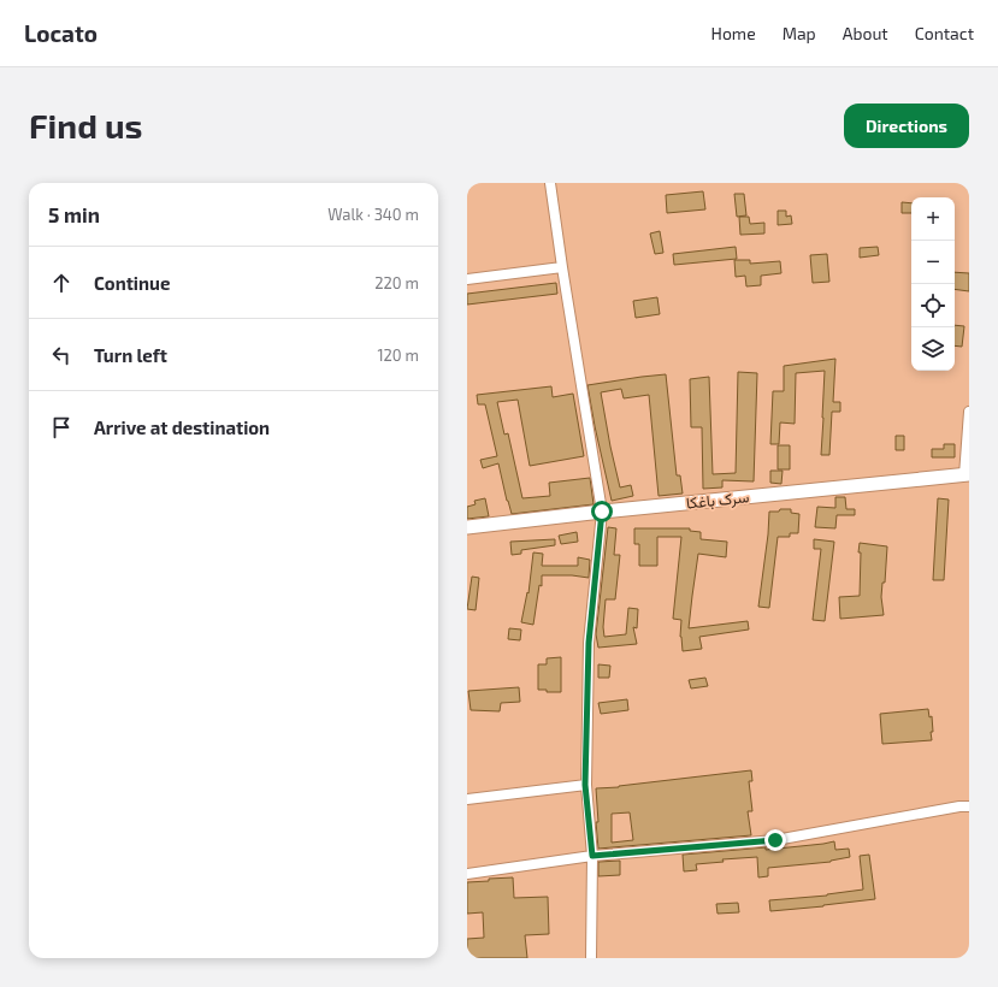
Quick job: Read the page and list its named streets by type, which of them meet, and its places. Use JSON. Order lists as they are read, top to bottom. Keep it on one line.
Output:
{"streets":{"street":["سرک باغکا"]},"page":{"header":"Locato","nav":["Home","Map","About","Contact"],"buttons":"Directions","title":"Find us","heading":["5 min","Walk · 340 m"],"map_buttons":["+","−"],"list":[["Continue","220 m"],["Turn left","120 m"],"Arrive at destination"]}}
